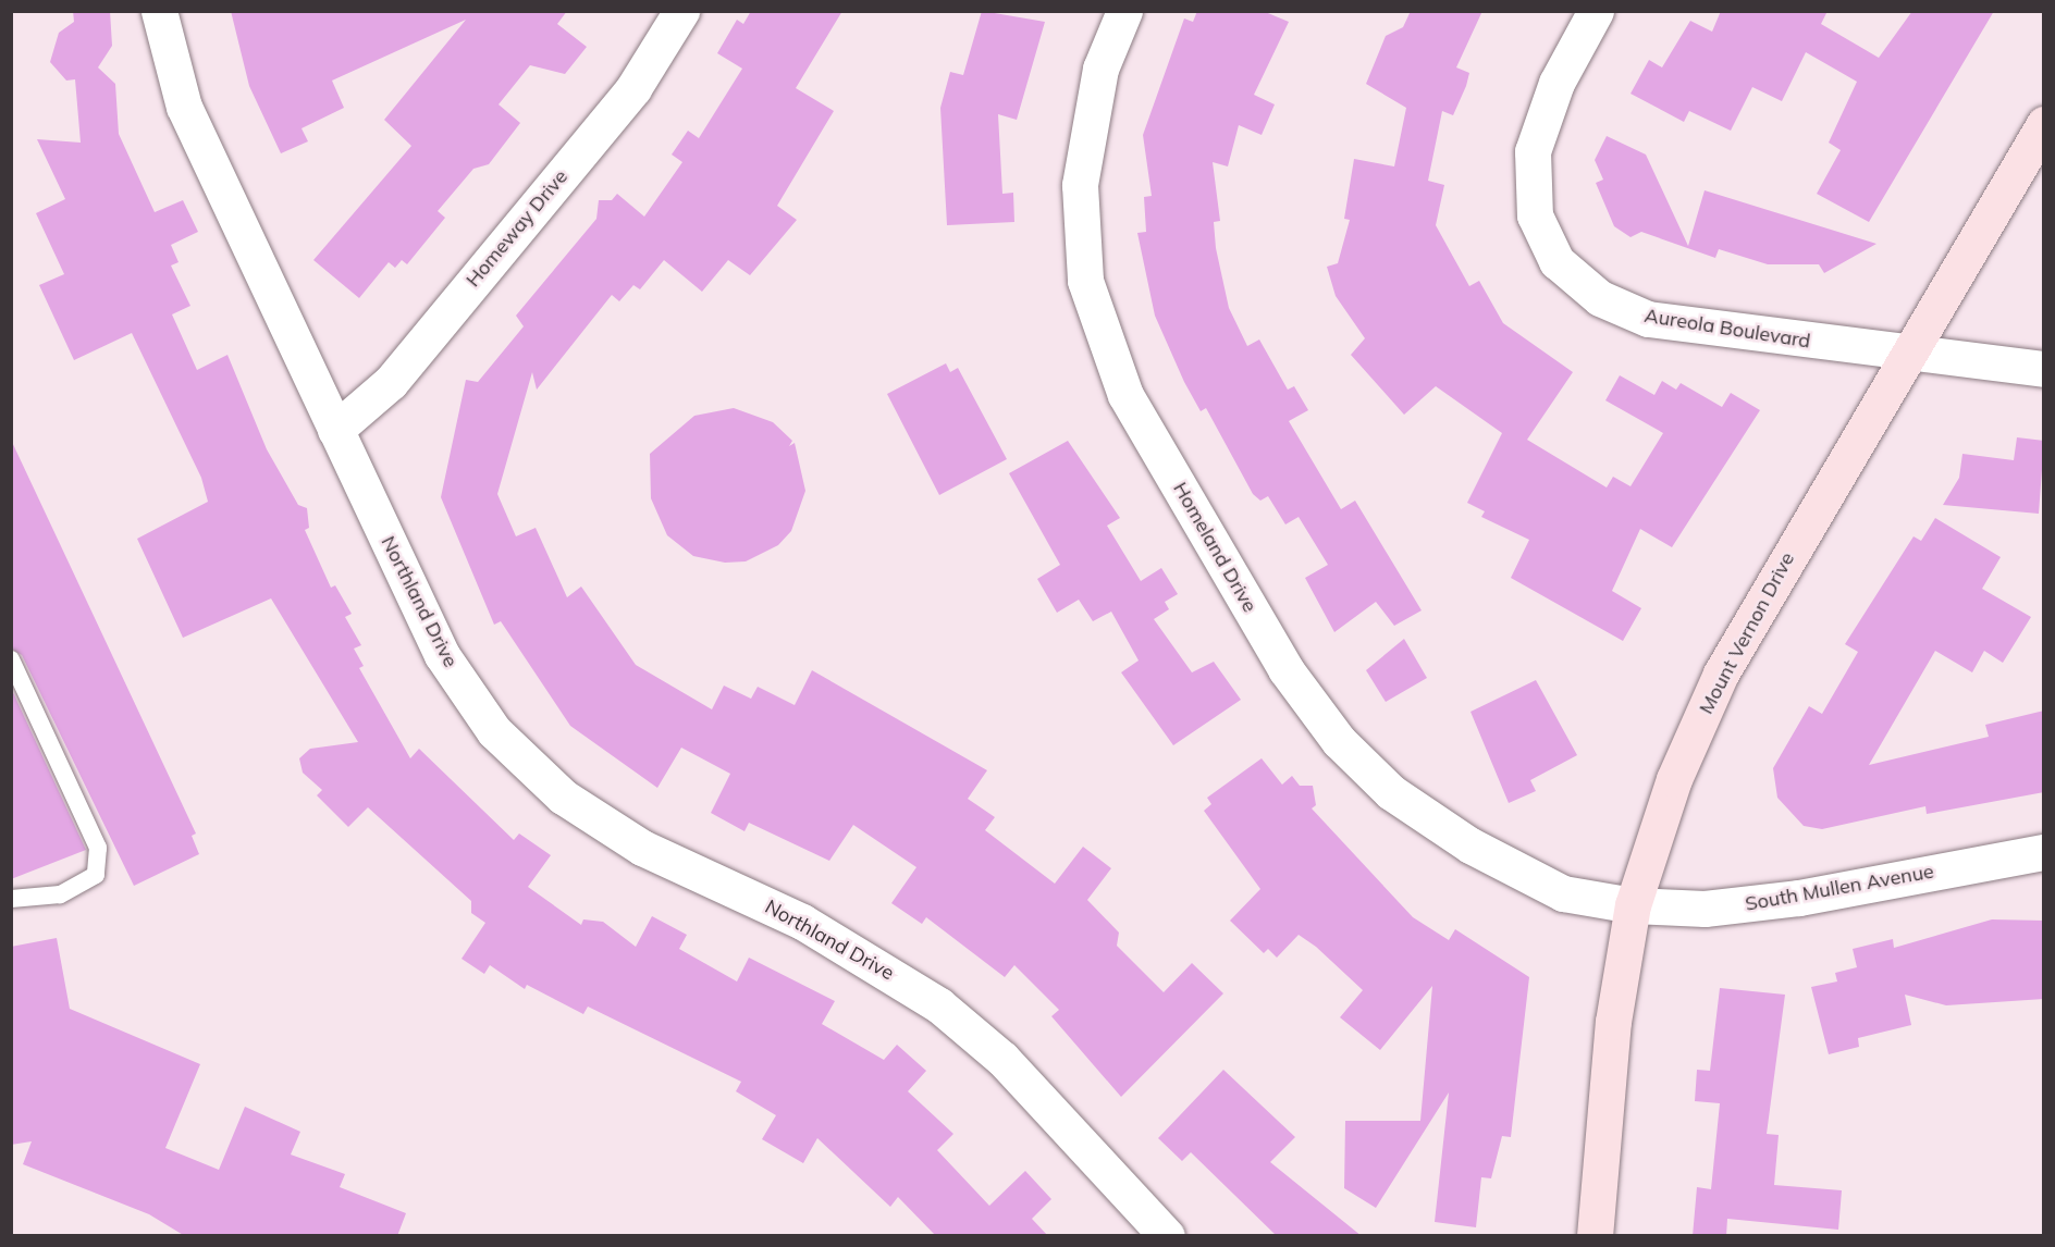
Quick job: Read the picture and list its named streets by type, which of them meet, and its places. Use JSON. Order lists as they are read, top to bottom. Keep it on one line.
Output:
{"streets":{"street":["Homeway Drive","Aureola Boulevard","Homeland Drive","Northland Drive","Mount Vernon Drive","South Mullen Avenue"]},"crossings":[["Homeway Drive","Northland Drive"],["Aureola Boulevard","Mount Vernon Drive"],["Homeland Drive","Mount Vernon Drive"],["Homeland Drive","South Mullen Avenue"],["Mount Vernon Drive","South Mullen Avenue"]]}
